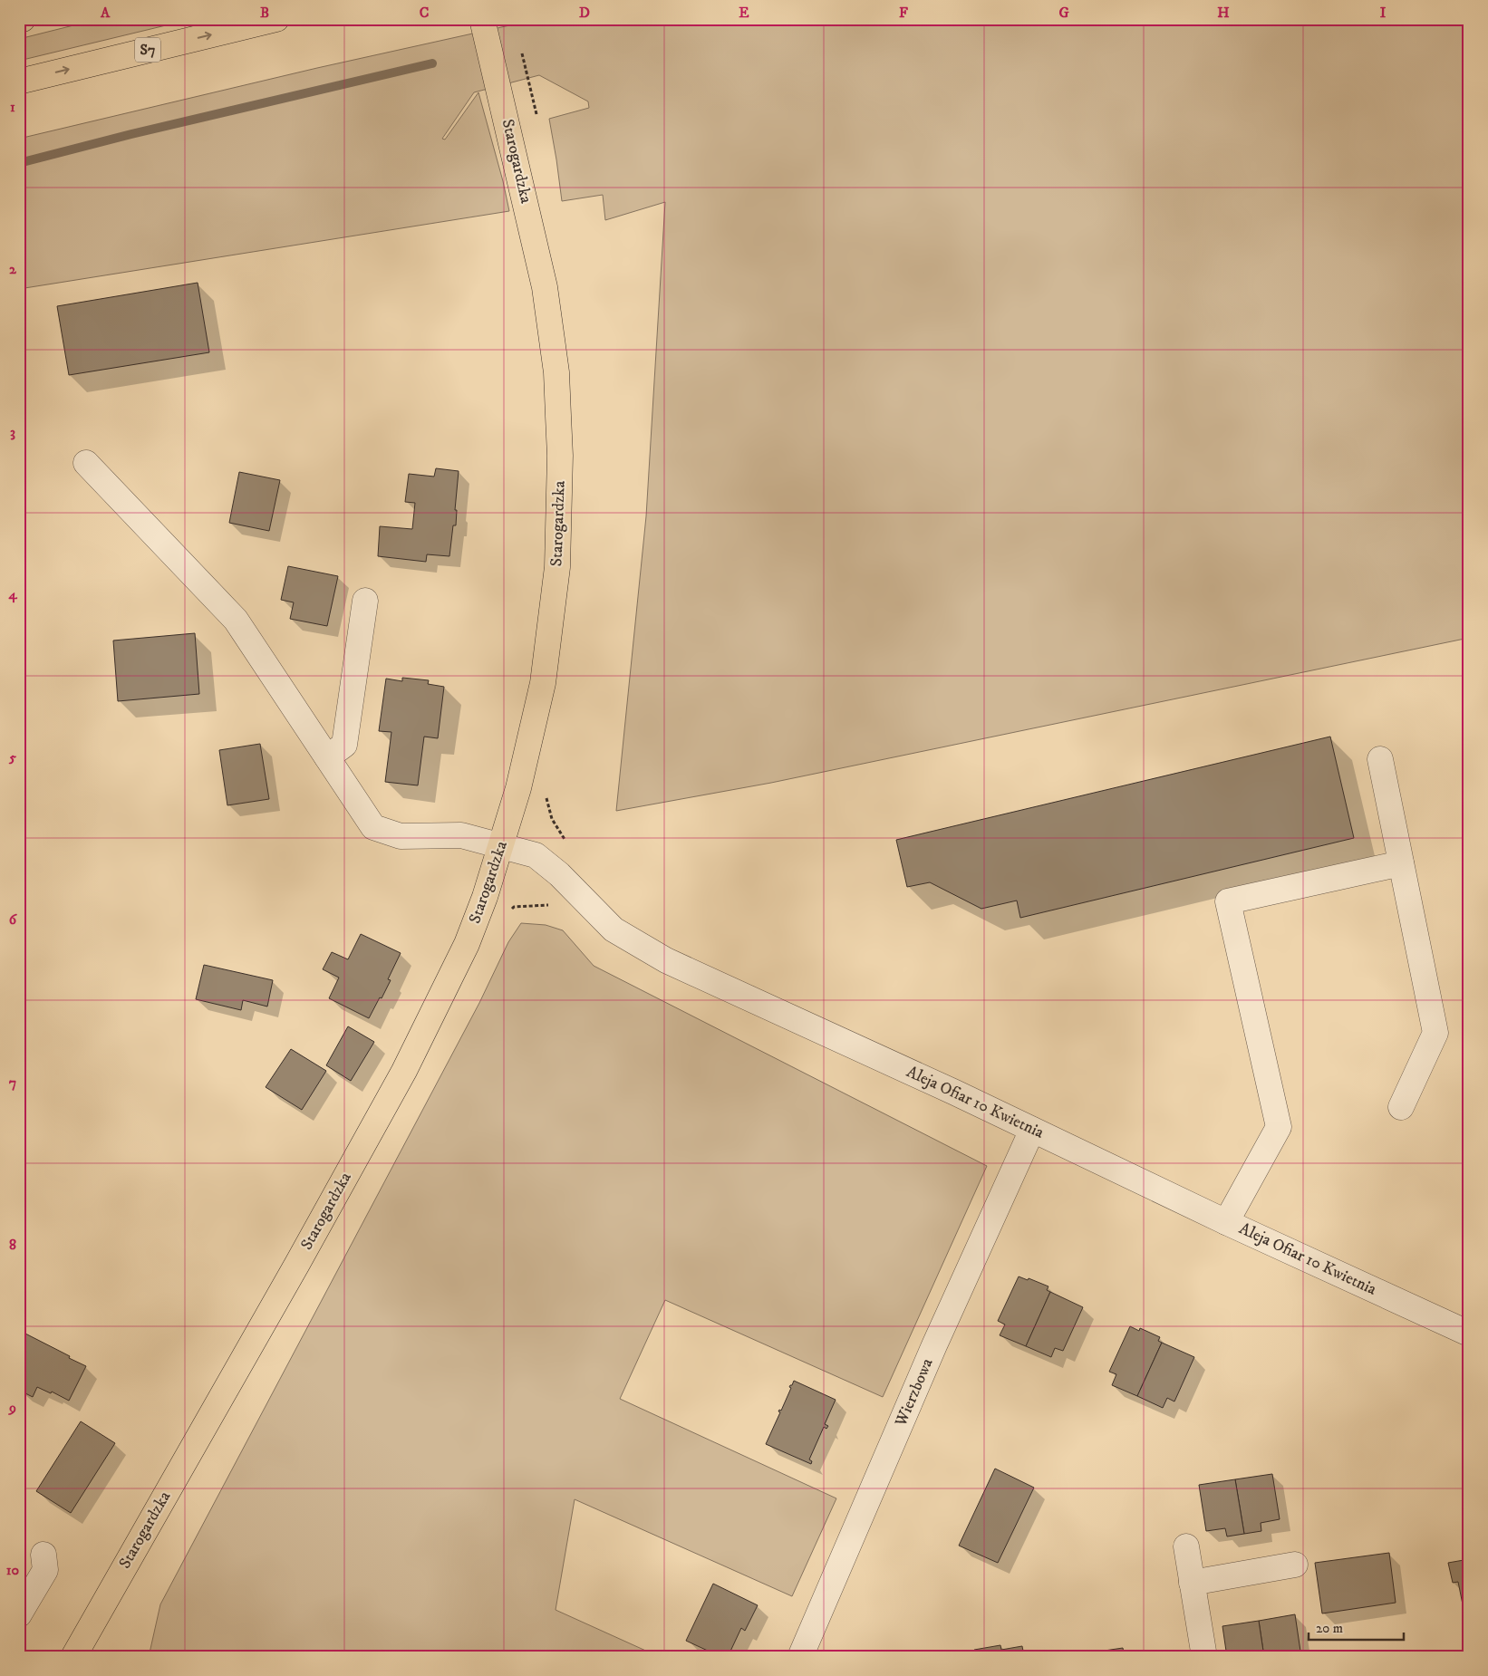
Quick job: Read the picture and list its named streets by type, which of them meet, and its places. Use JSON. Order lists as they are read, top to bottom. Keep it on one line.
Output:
{"streets":{"main road":["S7","Starogardzka"],"street":["Aleja Ofiar 10 Kwietnia","Wierzbowa"]},"crossings":[["Starogardzka","Aleja Ofiar 10 Kwietnia"],["Aleja Ofiar 10 Kwietnia","Wierzbowa"]],"scale_bar":"20 m","grid":{"columns":["A","B","C","D","E","F","G","H","I"],"rows":["1","2","3","4","5","6","7","8","9","10"]}}
